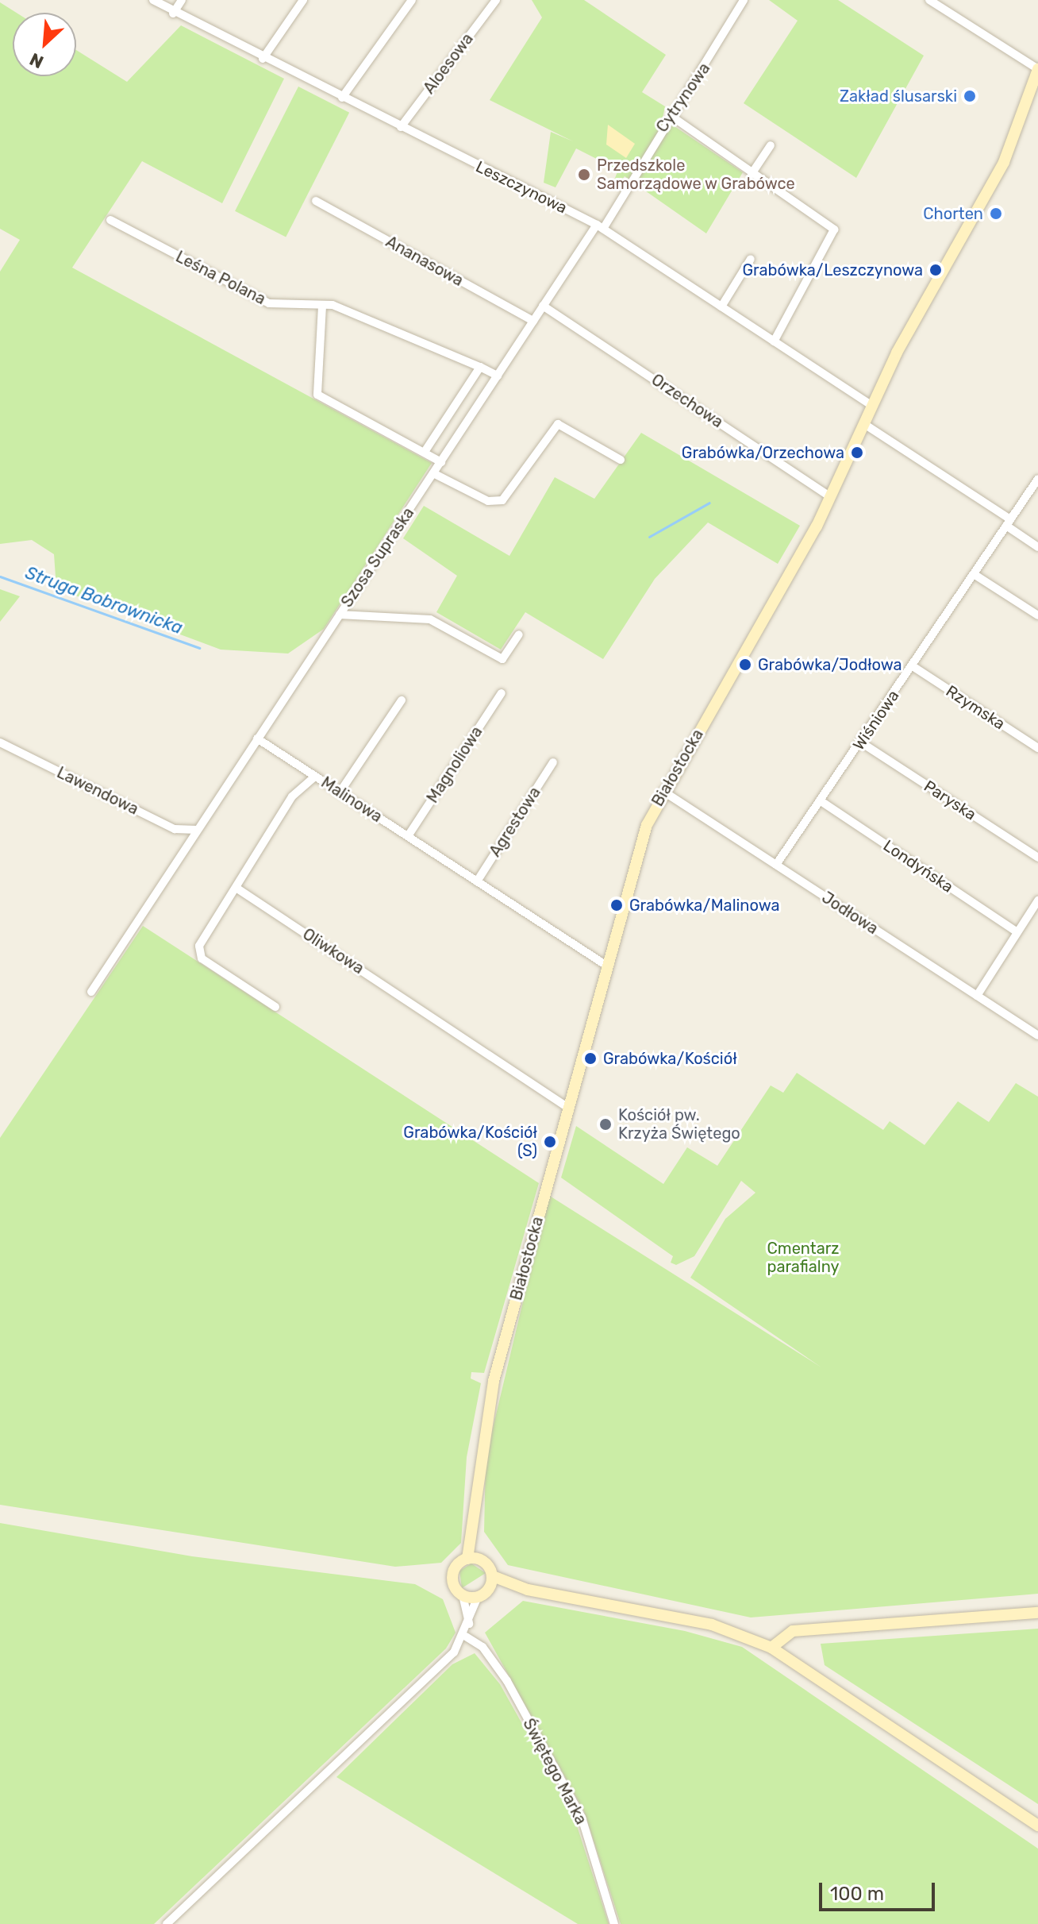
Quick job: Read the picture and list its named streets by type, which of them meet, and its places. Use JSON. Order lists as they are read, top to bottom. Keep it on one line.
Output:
{"streets":{"street":["Aloesowa","Cytrynowa","Leszczynowa","Ananasowa","Leśna Polana","Orzechowa","Szosa Supraska","Rzymska","Wiśniowa","Magnoliowa","Białostocka","Lawendowa","Malinowa","Paryska","Agrestowa","Londyńska","Jodłowa","Oliwkowa","Świętego Marka"]},"crossings":[["Aloesowa","Leszczynowa"],["Cytrynowa","Leszczynowa"],["Cytrynowa","Ananasowa"],["Cytrynowa","Leśna Polana"],["Cytrynowa","Orzechowa"],["Cytrynowa","Szosa Supraska"],["Leszczynowa","Białostocka"],["Leśna Polana","Szosa Supraska"],["Orzechowa","Białostocka"],["Szosa Supraska","Malinowa"],["Rzymska","Wiśniowa"],["Wiśniowa","Paryska"],["Wiśniowa","Londyńska"],["Wiśniowa","Jodłowa"],["Magnoliowa","Malinowa"],["Białostocka","Malinowa"],["Białostocka","Jodłowa"],["Białostocka","Oliwkowa"],["Malinowa","Agrestowa"]],"water":["Struga Bobrownicka"],"parks":["Cmentarz parafialny"],"places":["Zakład ślusarski","Przedszkole Samorządowe w Grabówce","Chorten","Grabówka/Leszczynowa","Grabówka/Orzechowa","Grabówka/Jodłowa","Grabówka/Malinowa","Grabówka/Kościół","Kościół pw. Krzyża Świętego","Grabówka/Kościół (S)"],"scale_bar":"100 m","north":"bottom left"}
